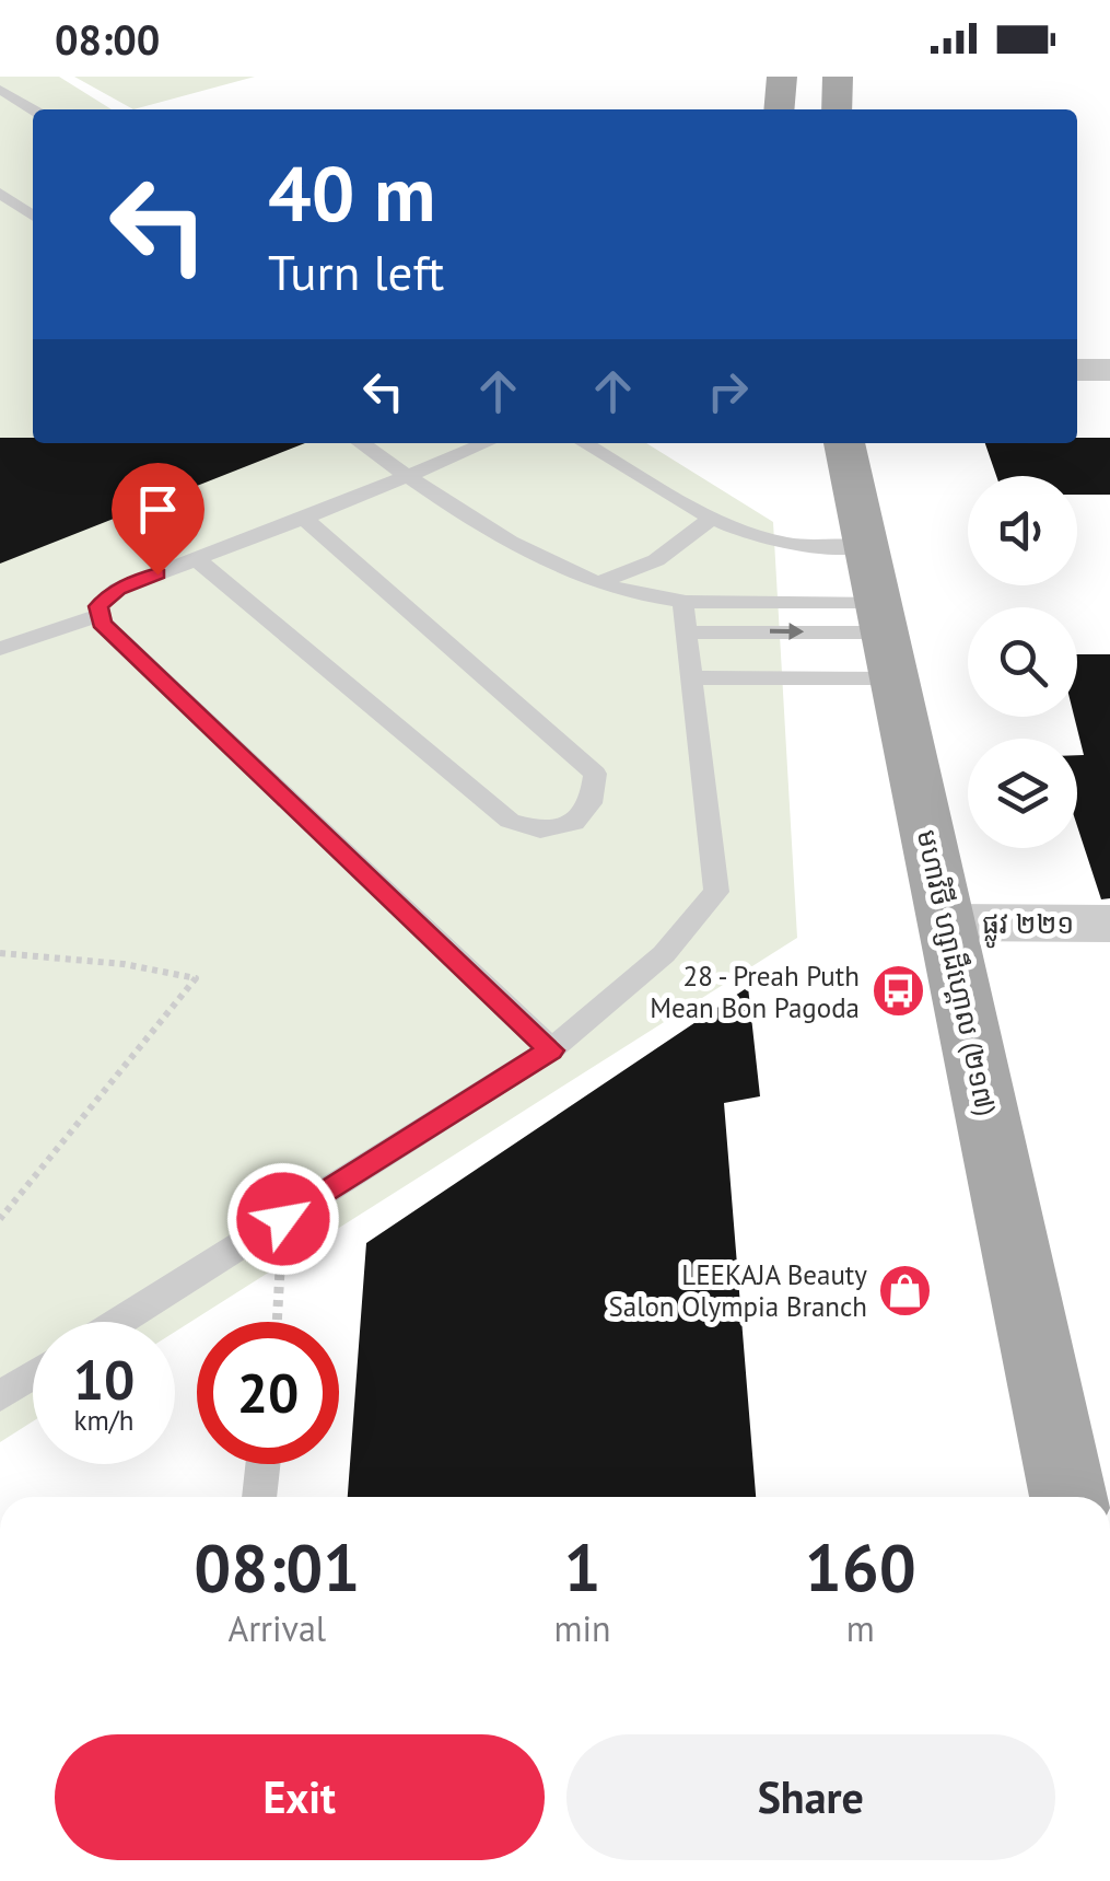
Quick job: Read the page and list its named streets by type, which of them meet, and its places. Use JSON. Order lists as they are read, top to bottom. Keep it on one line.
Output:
{"streets":{"main road":["មហាវិថី ហ្សាដឹហ្គោល (២១៧)"],"street":["ផ្លូវ ២២១"]},"crossings":[["ផ្លូវ ២២១","មហាវិថី ហ្សាដឹហ្គោល (២១៧)"]],"places":{"bus stop":["28 - Preah Puth Mean Bon Pagoda"],"shop":["LEEKAJA Beauty Salon Olympia Branch"]},"page":{"status":"08:00","turn":["40 m","Turn left"],"speed":"10 km/h","limit":"20","eta":["08:01","Arrival","1","min","160","m"],"buttons":["Exit","Share"]}}
